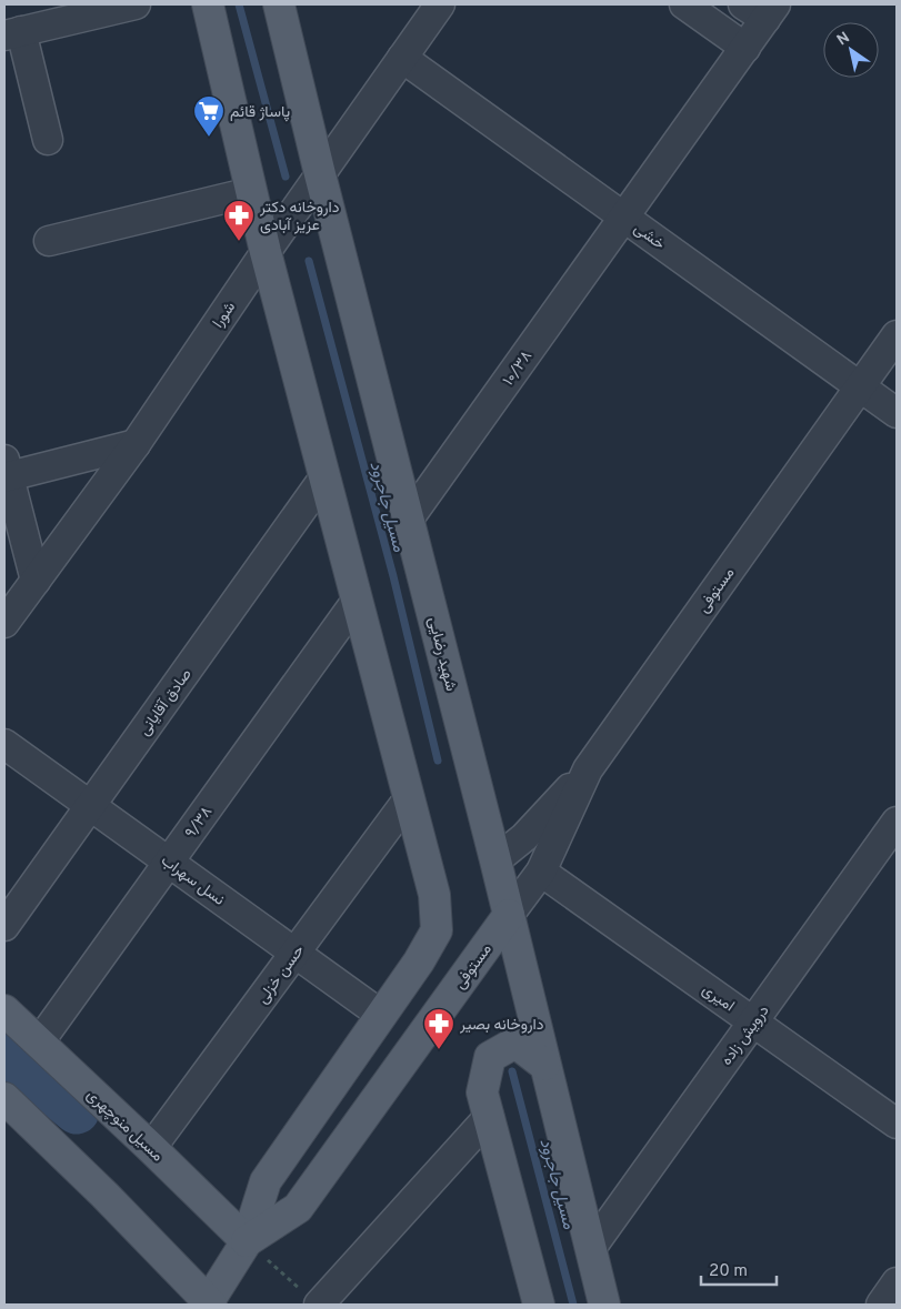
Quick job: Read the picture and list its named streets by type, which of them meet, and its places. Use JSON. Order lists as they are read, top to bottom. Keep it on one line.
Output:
{"streets":{"main road":["مستوفی","شهید رضایی","مسیل منوچهری"],"street":["خشی","شورا","۱۰/۳۸","صادق آقایانی","۹/۳۸","نسل سهراب","حسن خزلی","امیری","درویش زاده"]},"crossings":[["خشی","شورا"],["خشی","۱۰/۳۸"],["خشی","مستوفی"],["شورا","شهید رضایی"],["۱۰/۳۸","شهید رضایی"],["مستوفی","شهید رضایی"],["مستوفی","امیری"],["مستوفی","مسیل منوچهری"],["شهید رضایی","درویش زاده"],["صادق آقایانی","نسل سهراب"],["۹/۳۸","نسل سهراب"],["۹/۳۸","مسیل منوچهری"],["نسل سهراب","حسن خزلی"],["حسن خزلی","مسیل منوچهری"],["امیری","درویش زاده"]],"water":["مسیل جاجرود"],"places":{"supermarket":["پاساژ قائم"],"pharmacy":["داروخانه دکتر عزیز آبادی","داروخانه بصیر"]},"scale_bar":"20 m","north":"top left"}
